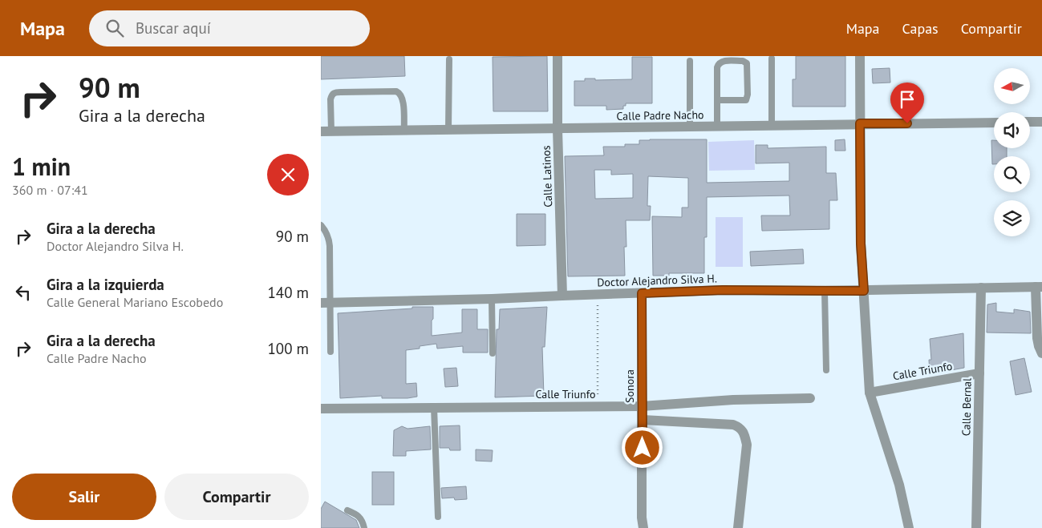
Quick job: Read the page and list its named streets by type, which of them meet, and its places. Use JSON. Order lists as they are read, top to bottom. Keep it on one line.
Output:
{"streets":{"street":["Calle Padre Nacho","Calle Latinos","Doctor Alejandro Silva H.","Calle Triunfo","Sonora","Calle Bernal"]},"crossings":[["Calle Padre Nacho","Calle Latinos"],["Calle Latinos","Doctor Alejandro Silva H."],["Doctor Alejandro Silva H.","Sonora"],["Doctor Alejandro Silva H.","Calle Bernal"],["Calle Triunfo","Sonora"],["Calle Triunfo","Calle Bernal"]],"north":"left","page":{"header":"Mapa","search":"Buscar aquí","nav":["Mapa","Capas","Compartir"],"turn":["90 m","Gira a la derecha"],"heading":["1 min","360 m · 07:41"],"list":[{"name":"Gira a la derecha","note":"Doctor Alejandro Silva H.","value":"90 m"},{"name":"Gira a la izquierda","note":"Calle General Mariano Escobedo","value":"140 m"},{"name":"Gira a la derecha","note":"Calle Padre Nacho","value":"100 m"}],"buttons":["Salir","Compartir"]}}
